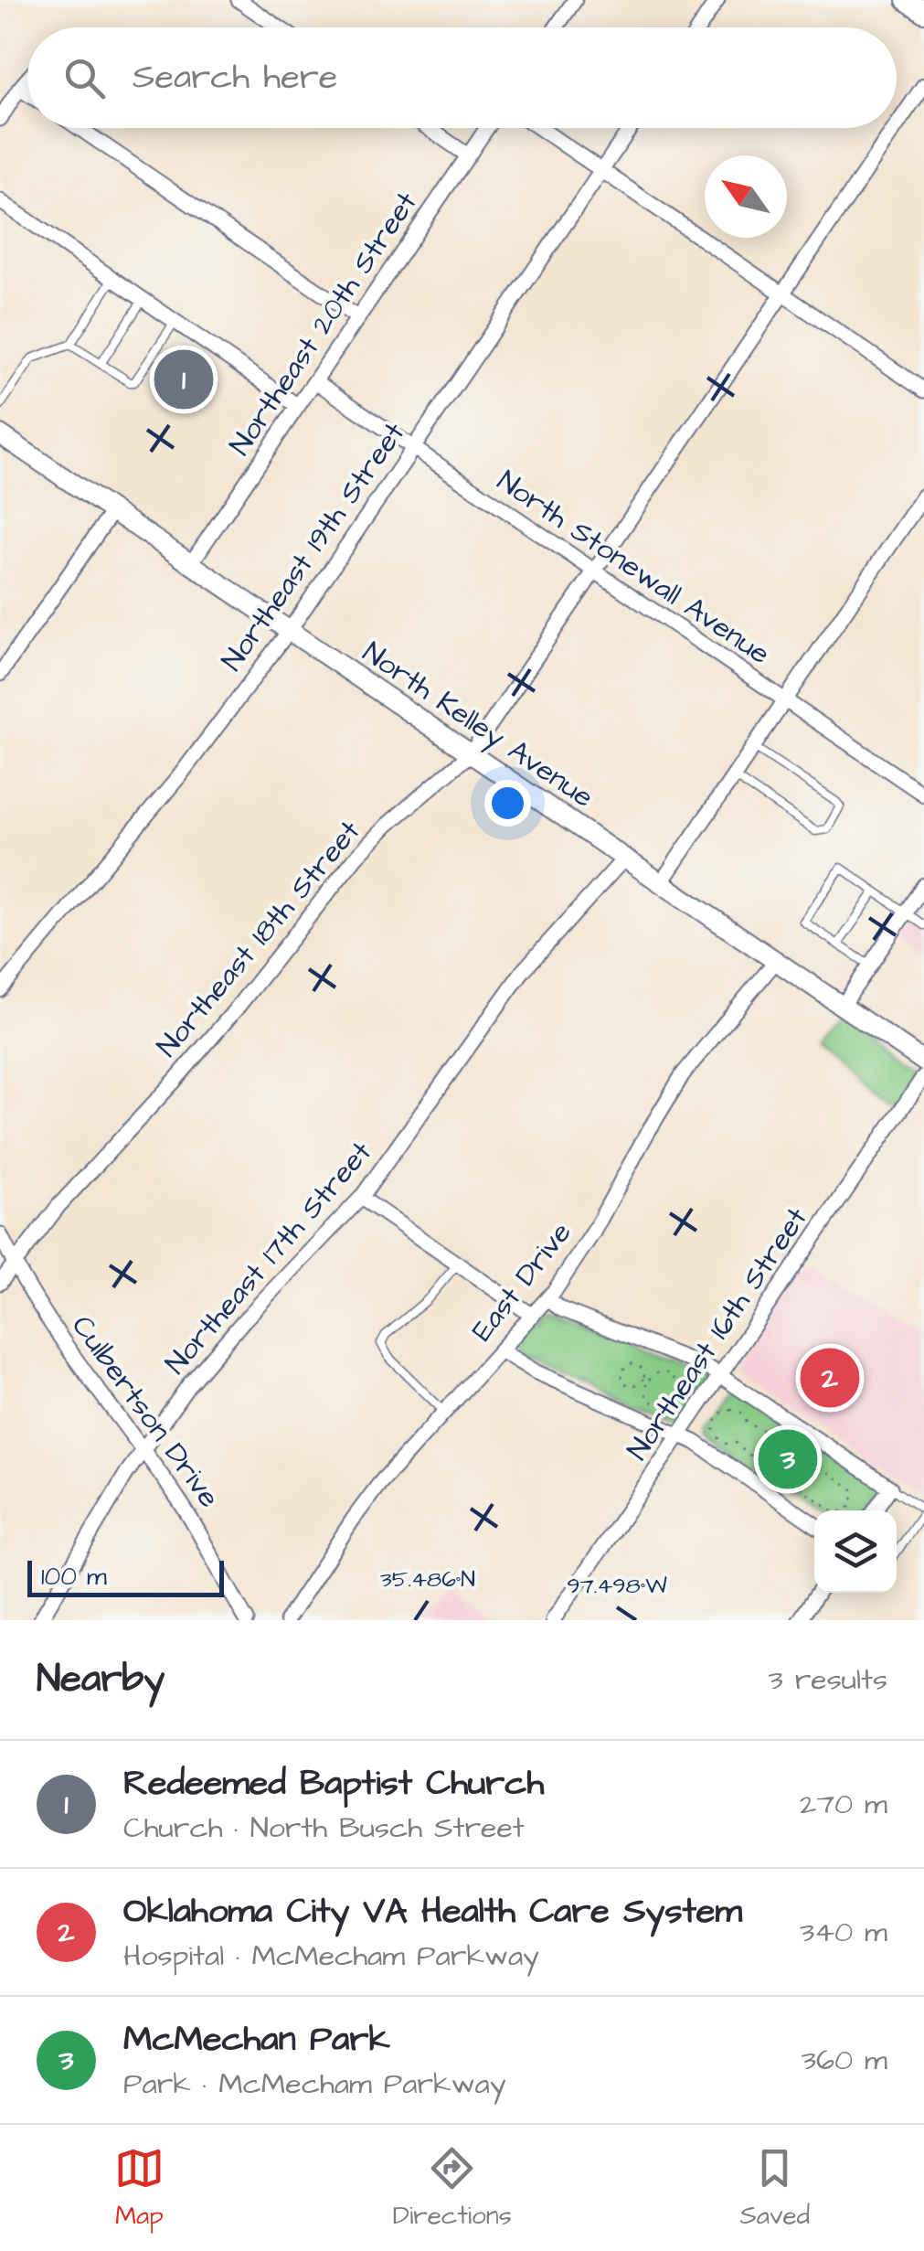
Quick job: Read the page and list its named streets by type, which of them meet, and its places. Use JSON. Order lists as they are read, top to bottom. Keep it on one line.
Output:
{"streets":{"street":["Northeast 20th Street","Northeast 19th Street","North Stonewall Avenue","North Kelley Avenue","Northeast 18th Street","Northeast 17th Street","East Drive","Northeast 16th Street","Culbertson Drive"]},"crossings":[["Northeast 20th Street","North Stonewall Avenue"],["Northeast 20th Street","North Kelley Avenue"],["Northeast 19th Street","North Stonewall Avenue"],["Northeast 19th Street","North Kelley Avenue"],["North Stonewall Avenue","Northeast 18th Street"],["North Kelley Avenue","Northeast 18th Street"],["North Kelley Avenue","Northeast 17th Street"],["North Kelley Avenue","East Drive"],["Northeast 18th Street","Culbertson Drive"],["Northeast 17th Street","Culbertson Drive"]],"scale_bar":"100 m","north":"top left","page":{"search":"Search here","pins":["1","2","3"],"scale":"100 m","heading":["Nearby","3 results"],"list":[{"mark":"1","name":"Redeemed Baptist Church","note":"Church · North Busch Street","value":"270 m"},{"mark":"2","name":"Oklahoma City VA Health Care System","note":"Hospital · McMecham Parkway","value":"340 m"},{"mark":"3","name":"McMechan Park","note":"Park · McMecham Parkway","value":"360 m"}],"nav":["Map","Directions","Saved"]},"coordinates":["35.486°N","97.498°W"]}
